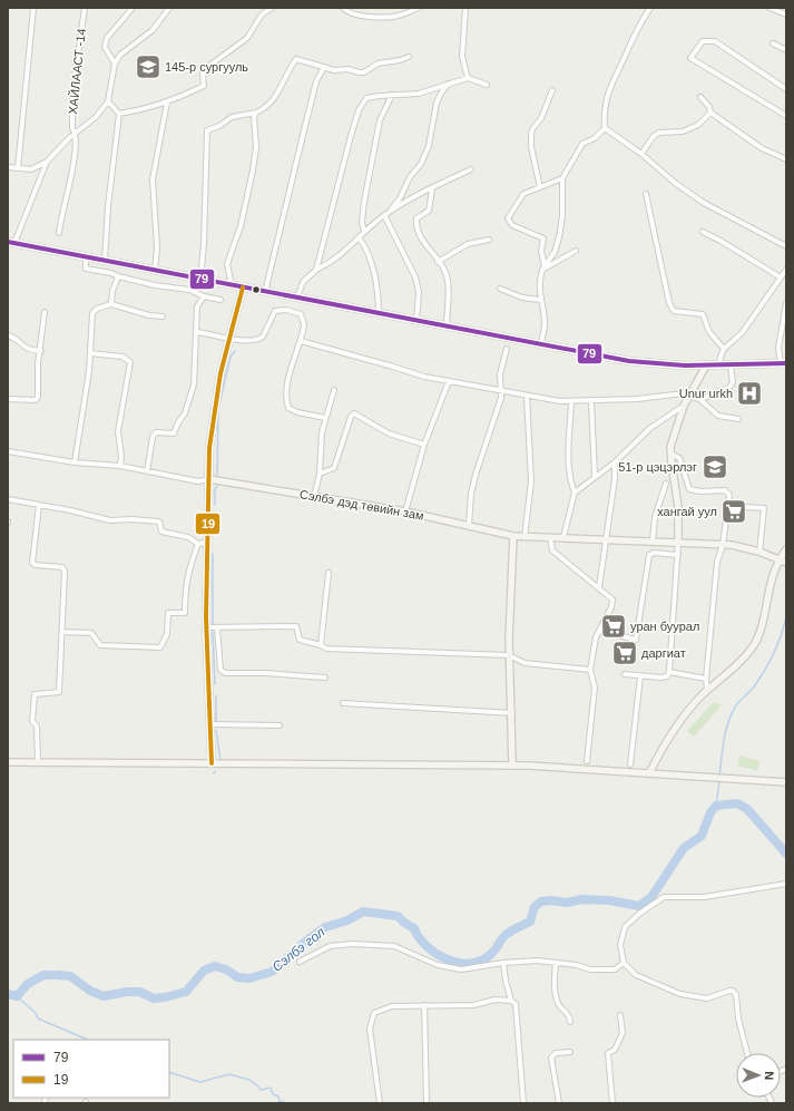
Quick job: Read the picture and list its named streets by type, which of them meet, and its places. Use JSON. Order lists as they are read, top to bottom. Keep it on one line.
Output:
{"streets":{"street":["ХАЙЛААСТ -14","Сэлбэ дэд төвийн зам"]},"water":["Сэлбэ гол"],"places":{"school or university":["145-р сургууль","51-р цэцэрлэг"],"hospital":["Unur urkh"],"supermarket":["хангай уул","уран буурал","даргиат"]},"lines":["transit line 79","transit line 19"],"legend":["79","19"],"north":"right"}
